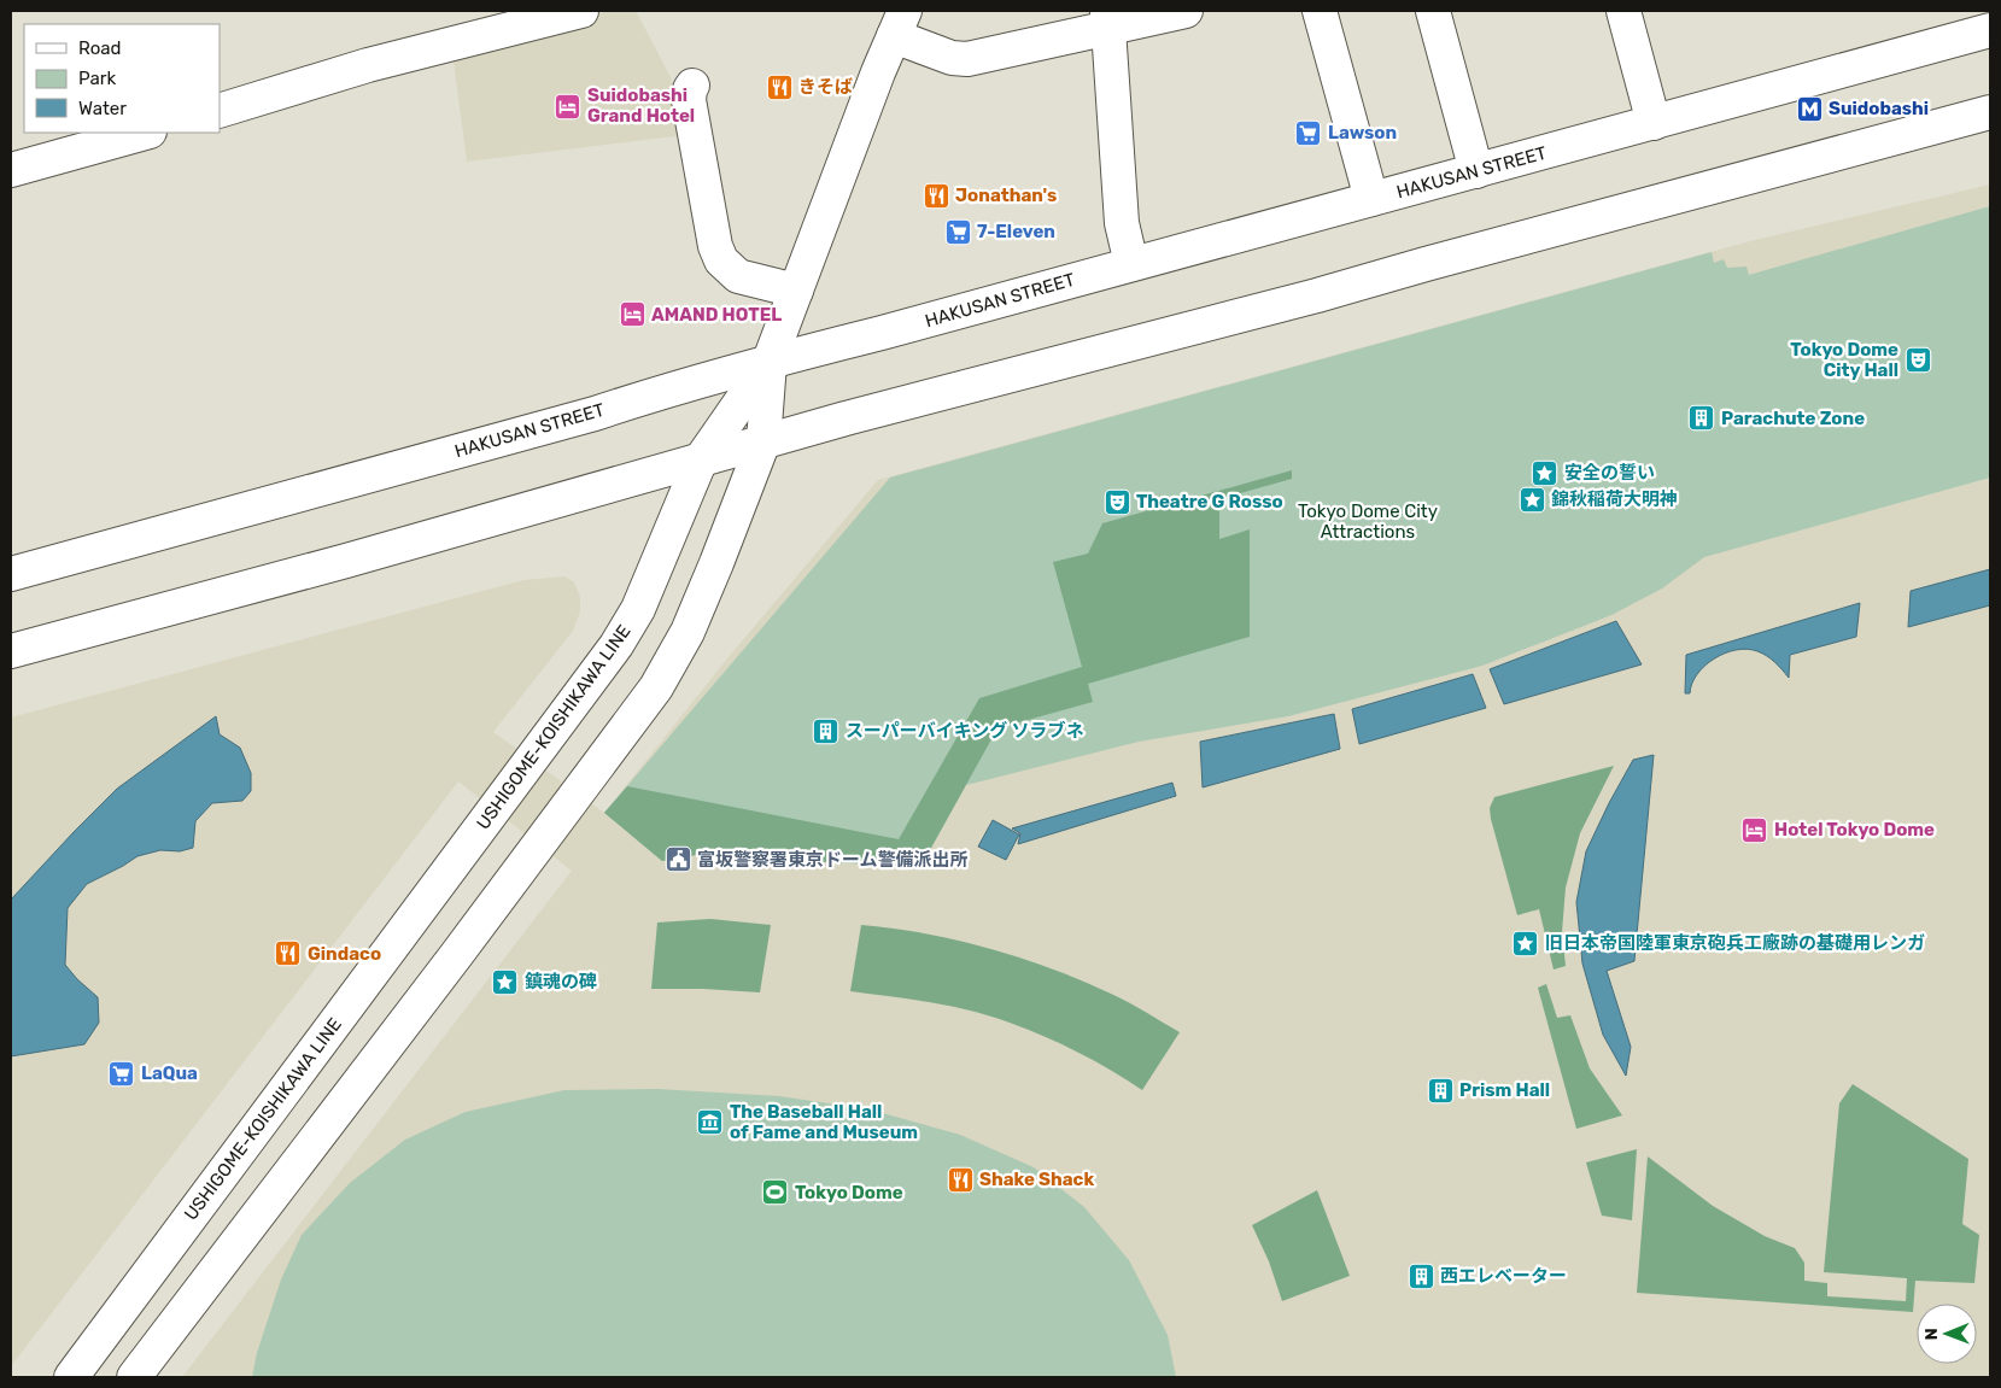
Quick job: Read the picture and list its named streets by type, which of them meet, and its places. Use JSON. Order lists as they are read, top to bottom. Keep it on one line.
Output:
{"streets":{"main road":["HAKUSAN STREET","USHIGOME-KOISHIKAWA LINE"]},"crossings":[["HAKUSAN STREET","USHIGOME-KOISHIKAWA LINE"]],"parks":["Tokyo Dome City Attractions"],"places":{"restaurant":["きそば","Jonathan's","Gindaco","Shake Shack"],"hotel":["Suidobashi Grand Hotel","AMAND HOTEL","Hotel Tokyo Dome"],"metro station":["Suidobashi"],"supermarket":["Lawson","7-Eleven","LaQua"],"theatre":["Tokyo Dome City Hall","Theatre G Rosso"],"building":["Parachute Zone","スーパーバイキング ソラブネ","Prism Hall","西エレベーター"],"place":["安全の誓い","錦秋稲荷大明神","旧日本帝国陸軍東京砲兵工廠跡の基礎用レンガ","鎮魂の碑"],"public building":["富坂警察署東京ドーム警備派出所"],"museum":["The Baseball Hall of Fame and Museum"],"sports":["Tokyo Dome"]},"legend":["Road","Park","Water"],"north":"left"}
